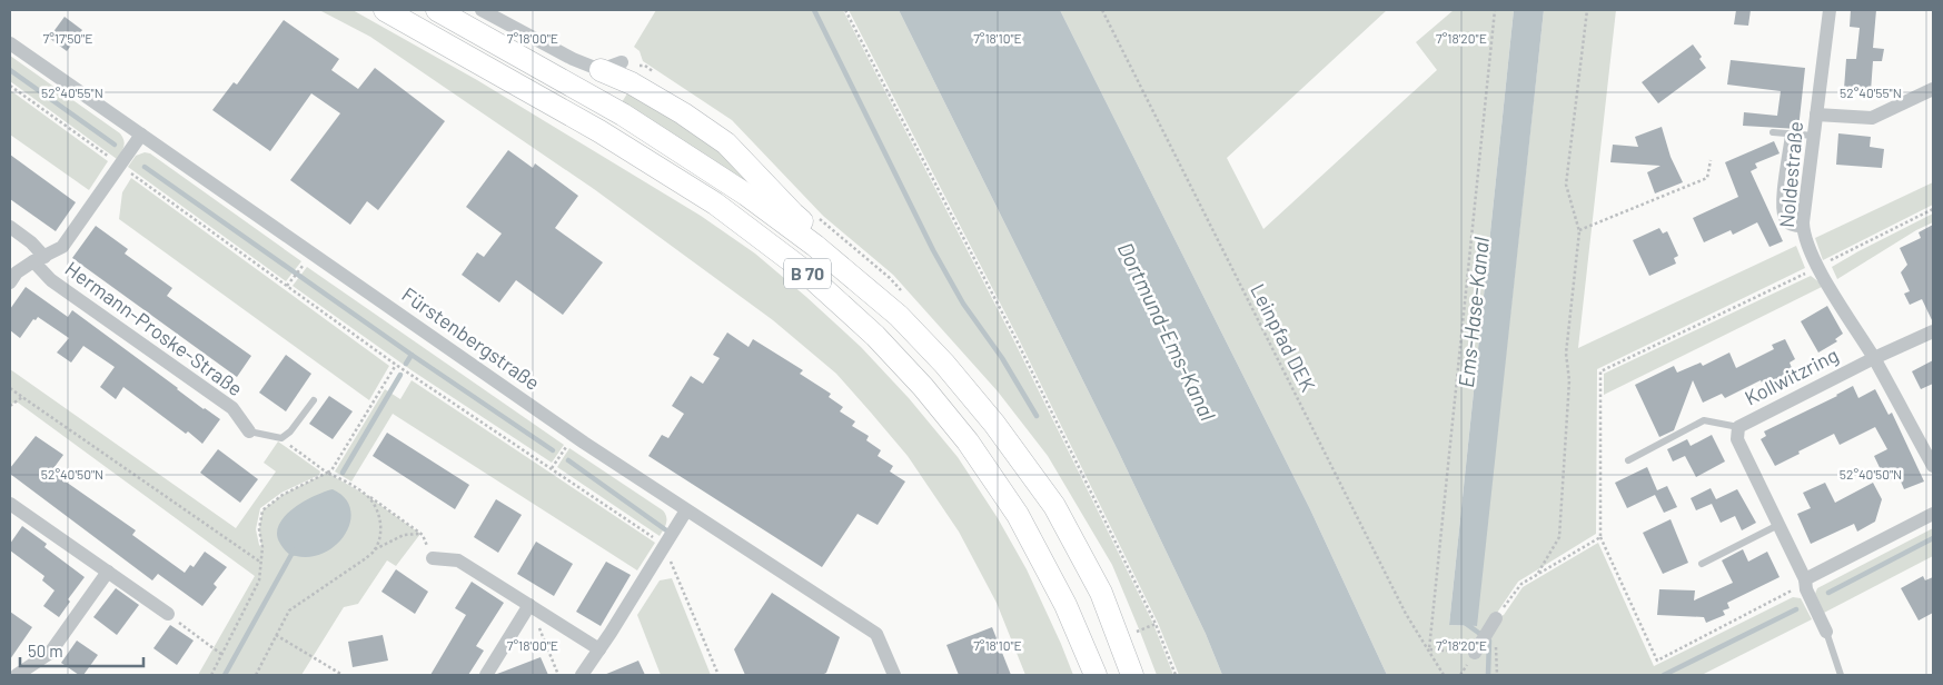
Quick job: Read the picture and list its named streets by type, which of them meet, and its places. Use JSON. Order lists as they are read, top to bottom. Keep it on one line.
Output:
{"streets":{"highway":["B 70"],"street":["Noldestraße","Hermann-Proske-Straße","Fürstenbergstraße","Kollwitzring"],"path":["Leinpfad DEK"]},"crossings":[["Noldestraße","Kollwitzring"],["Hermann-Proske-Straße","Fürstenbergstraße"]],"water":["Ems-Hase-Kanal","Dortmund-Ems-Kanal"],"scale_bar":"50 m","coordinates":["7°17'50\"E","7°18'00\"E","7°18'10\"E","7°18'20\"E","52°40'55\"N","52°40'50\"N"]}
